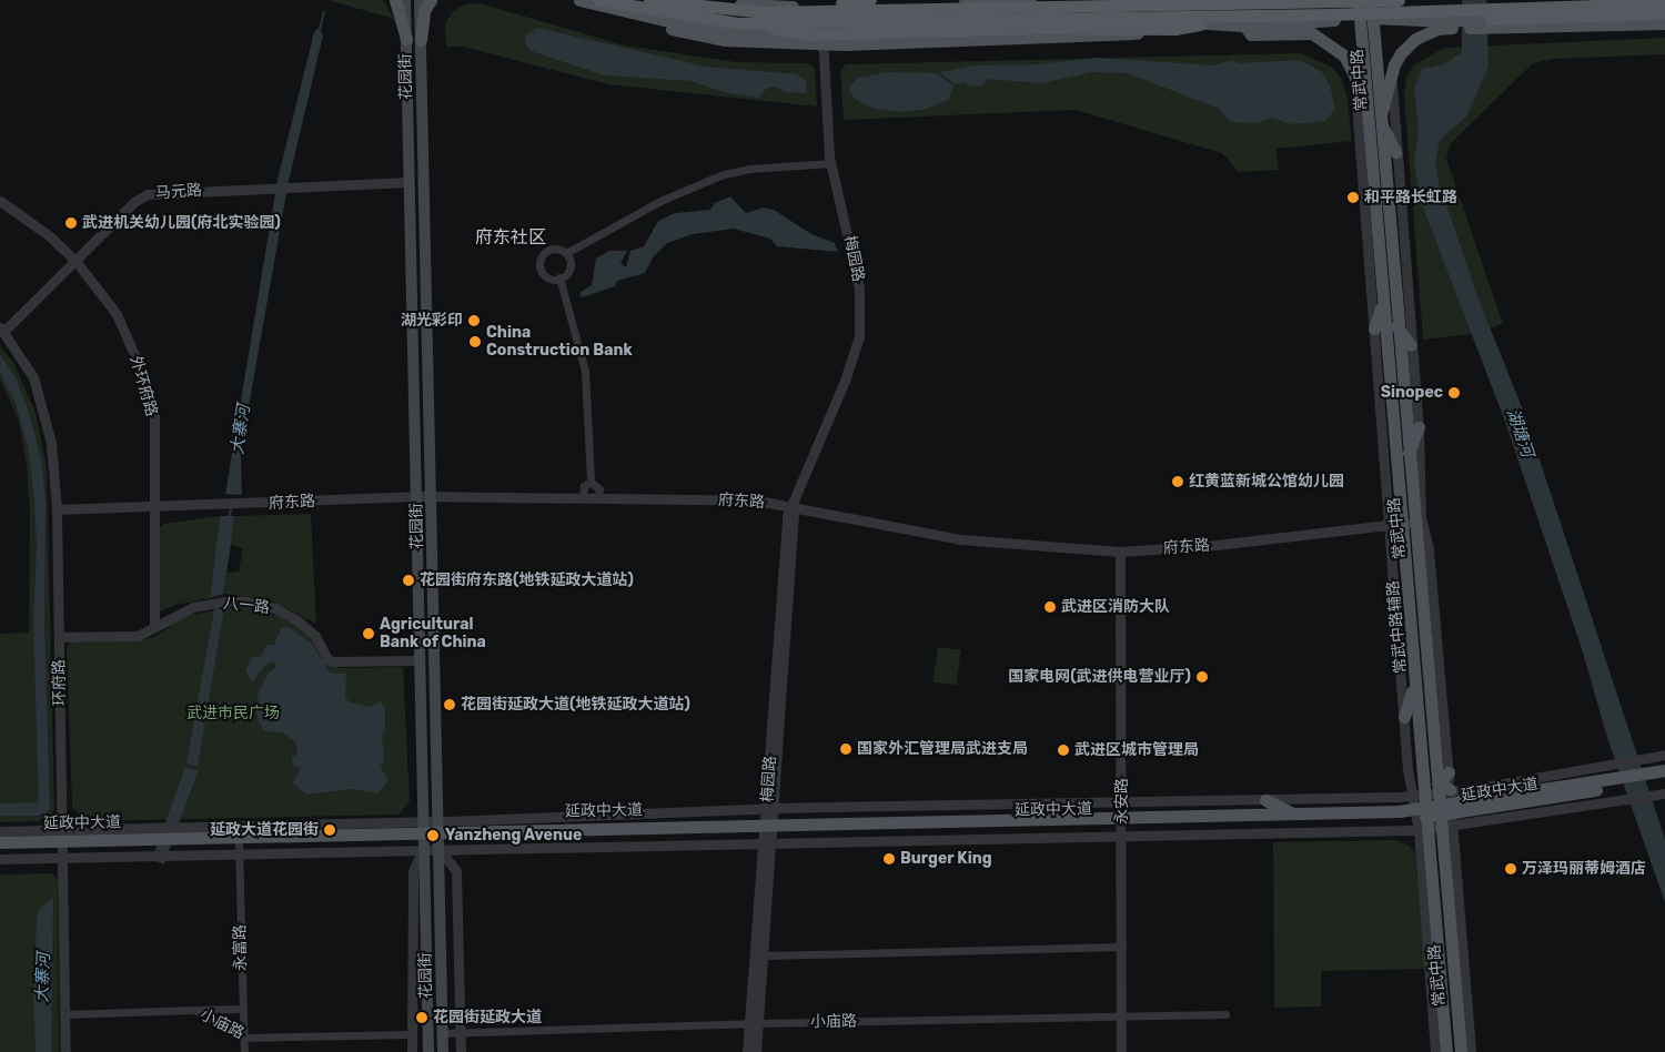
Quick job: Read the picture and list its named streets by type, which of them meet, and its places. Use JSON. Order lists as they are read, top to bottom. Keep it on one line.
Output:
{"streets":{"main road":["花园街","常武中路","延政中大道"],"street":["马元路","梅园路","外环府路","府东路","八一路","常武中路辅路","环府路","永安路","永富路","小庙路"]},"crossings":[["花园街","马元路"],["花园街","府东路"],["花园街","八一路"],["花园街","延政中大道"],["花园街","小庙路"],["常武中路","府东路"],["常武中路","常武中路辅路"],["常武中路","延政中大道"],["马元路","外环府路"],["马元路","环府路"],["梅园路","府东路"],["梅园路","延政中大道"],["梅园路","小庙路"],["外环府路","府东路"],["外环府路","八一路"],["府东路","常武中路辅路"],["府东路","环府路"],["府东路","永安路"],["八一路","环府路"],["环府路","延政中大道"],["环府路","小庙路"],["延政中大道","永安路"],["永安路","小庙路"],["永富路","小庙路"]],"districts":["府东社区"],"water":["大寨河","湖塘河"],"parks":["武进市民广场"],"places":["和平路长虹路","武进机关幼儿园(府北实验园)","湖光彩印","China Construction Bank","Sinopec","红黄蓝新城公馆幼儿园","花园街府东路(地铁延政大道站)","武进区消防大队","Agricultural Bank of China","国家电网(武进供电营业厅)","花园街延政大道(地铁延政大道站)","国家外汇管理局武进支局","武进区城市管理局","延政大道花园街","Yanzheng Avenue","Burger King","万泽玛丽蒂姆酒店","花园街延政大道"]}
